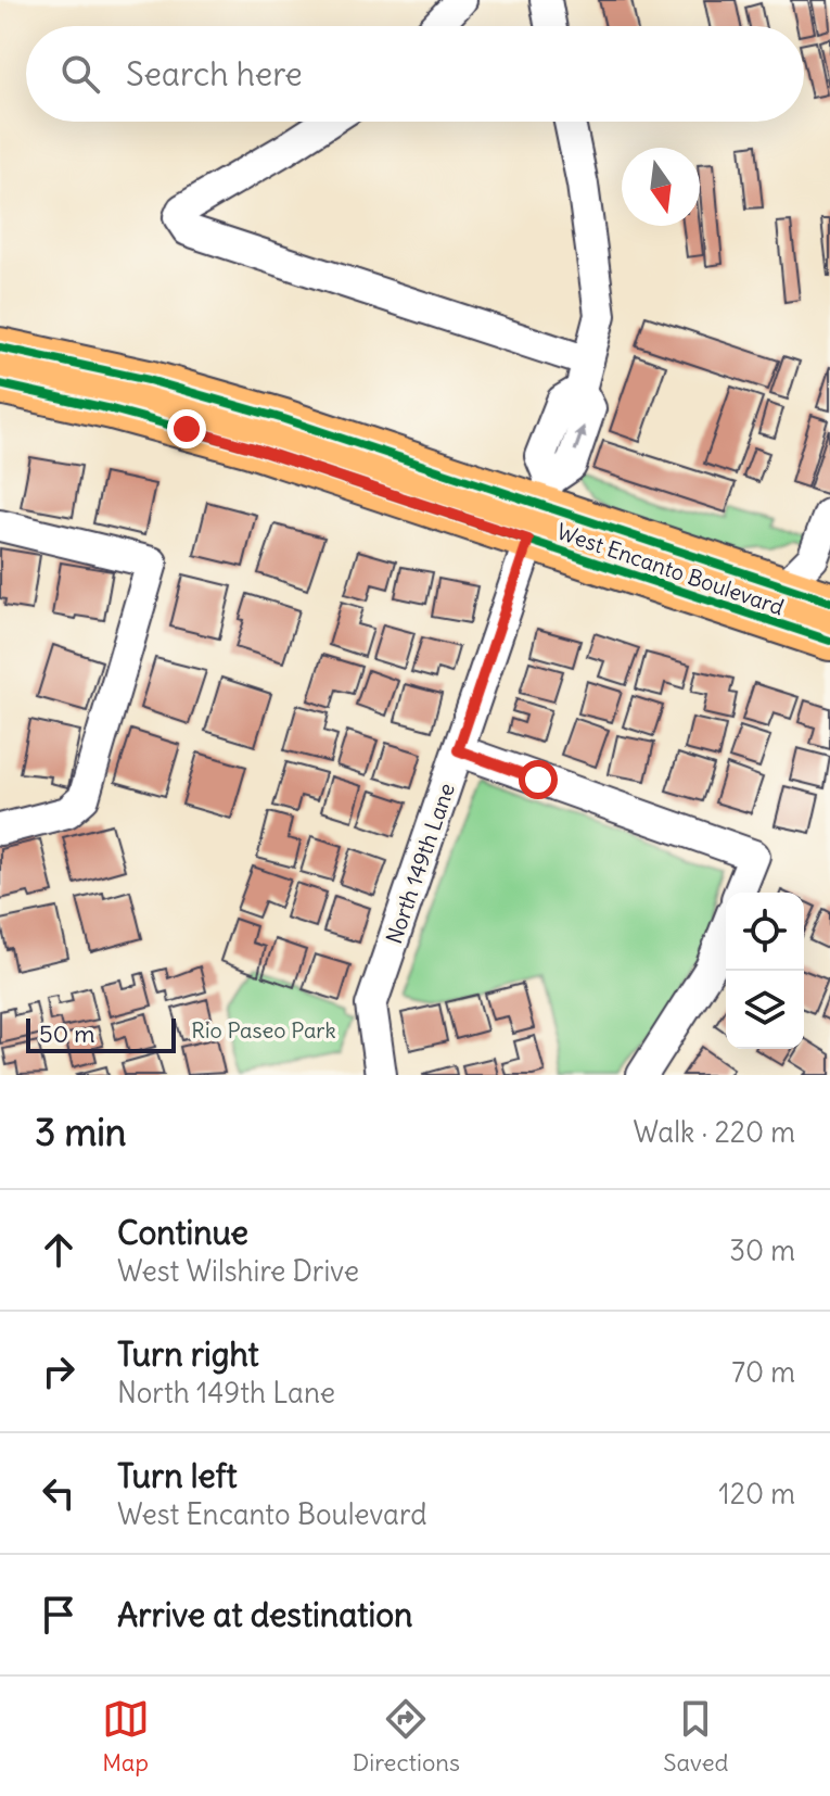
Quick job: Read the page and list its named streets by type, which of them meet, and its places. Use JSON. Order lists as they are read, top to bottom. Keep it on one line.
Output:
{"streets":{"main road":["West Encanto Boulevard"],"street":["North 149th Lane"]},"crossings":[["West Encanto Boulevard","North 149th Lane"]],"parks":["Rio Paseo Park"],"scale_bar":"50 m","north":"bottom","page":{"search":"Search here","scale":"50 m","heading":["3 min","Walk · 220 m"],"list":[["Continue","West Wilshire Drive","30 m"],["Turn right","North 149th Lane","70 m"],["Turn left","West Encanto Boulevard","120 m"],"Arrive at destination"],"nav":["Map","Directions","Saved"]}}
